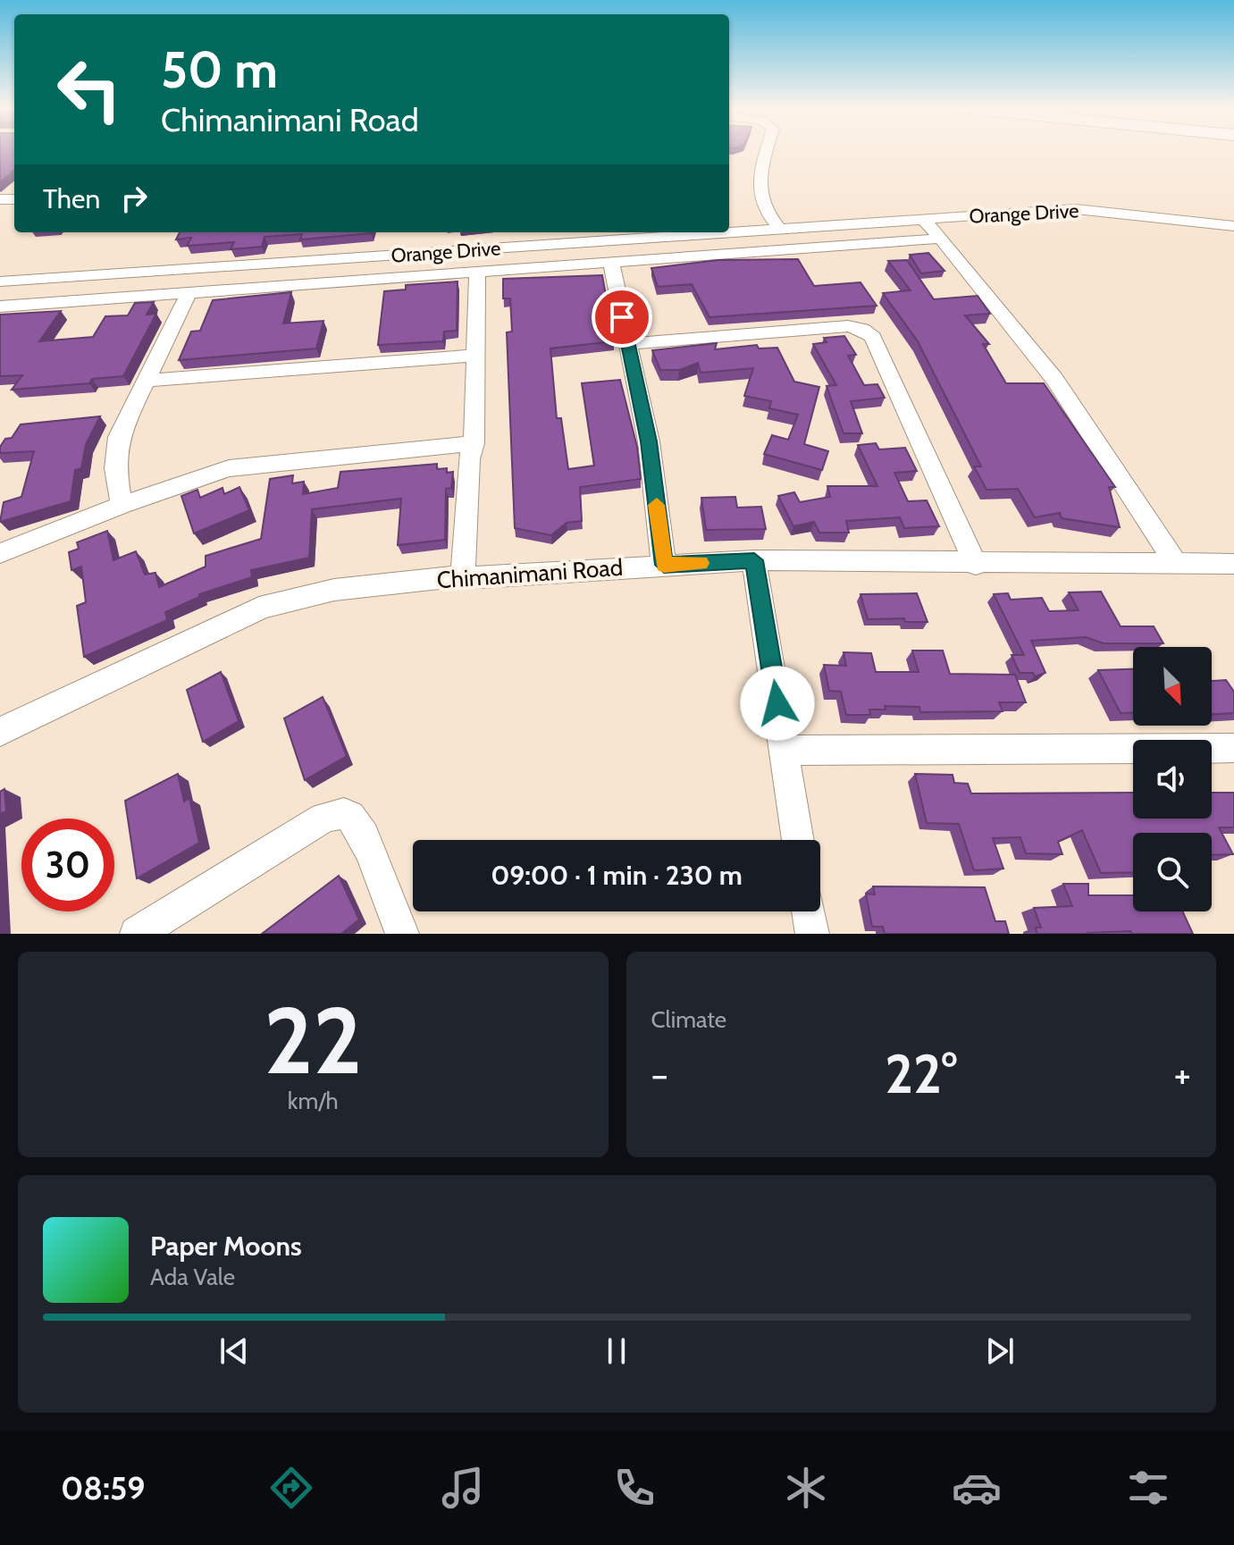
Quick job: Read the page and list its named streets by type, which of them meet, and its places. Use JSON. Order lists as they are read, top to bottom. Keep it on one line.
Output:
{"streets":{"street":["Orange Drive","Chimanimani Road"]},"north":"bottom right","page":{"turn":["50 m","Chimanimani Road"],"then":"Then","limit":"30","trip":"09:00 · 1 min · 230 m","tile":[["22","km/h"],"Climate"],"heat":["−","22°","+"],"song":["Paper Moons","Ada Vale"],"tabs":"08:59"}}
